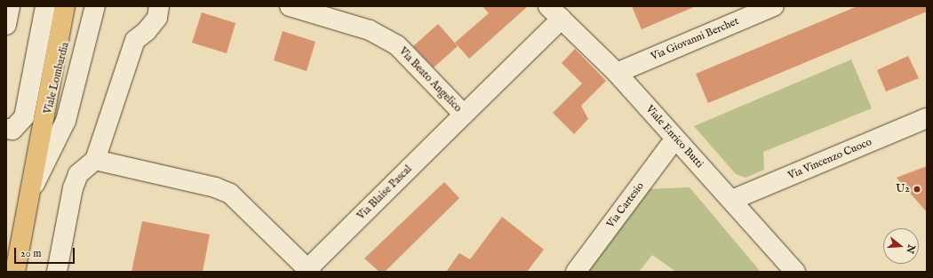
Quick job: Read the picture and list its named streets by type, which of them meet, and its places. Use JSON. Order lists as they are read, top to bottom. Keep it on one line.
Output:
{"streets":{"main road":["Viale Lombardia"],"street":["Via Giovanni Berchet","Via Beato Angelico","Viale Enrico Butti","Via Vincenzo Cuoco","Via Blaise Pascal","Via Cartesio"]},"crossings":[["Via Giovanni Berchet","Viale Enrico Butti"],["Via Beato Angelico","Viale Enrico Butti"],["Via Beato Angelico","Via Blaise Pascal"],["Viale Enrico Butti","Via Vincenzo Cuoco"],["Viale Enrico Butti","Via Cartesio"]],"places":["U2"],"scale_bar":"20 m","north":"right"}
